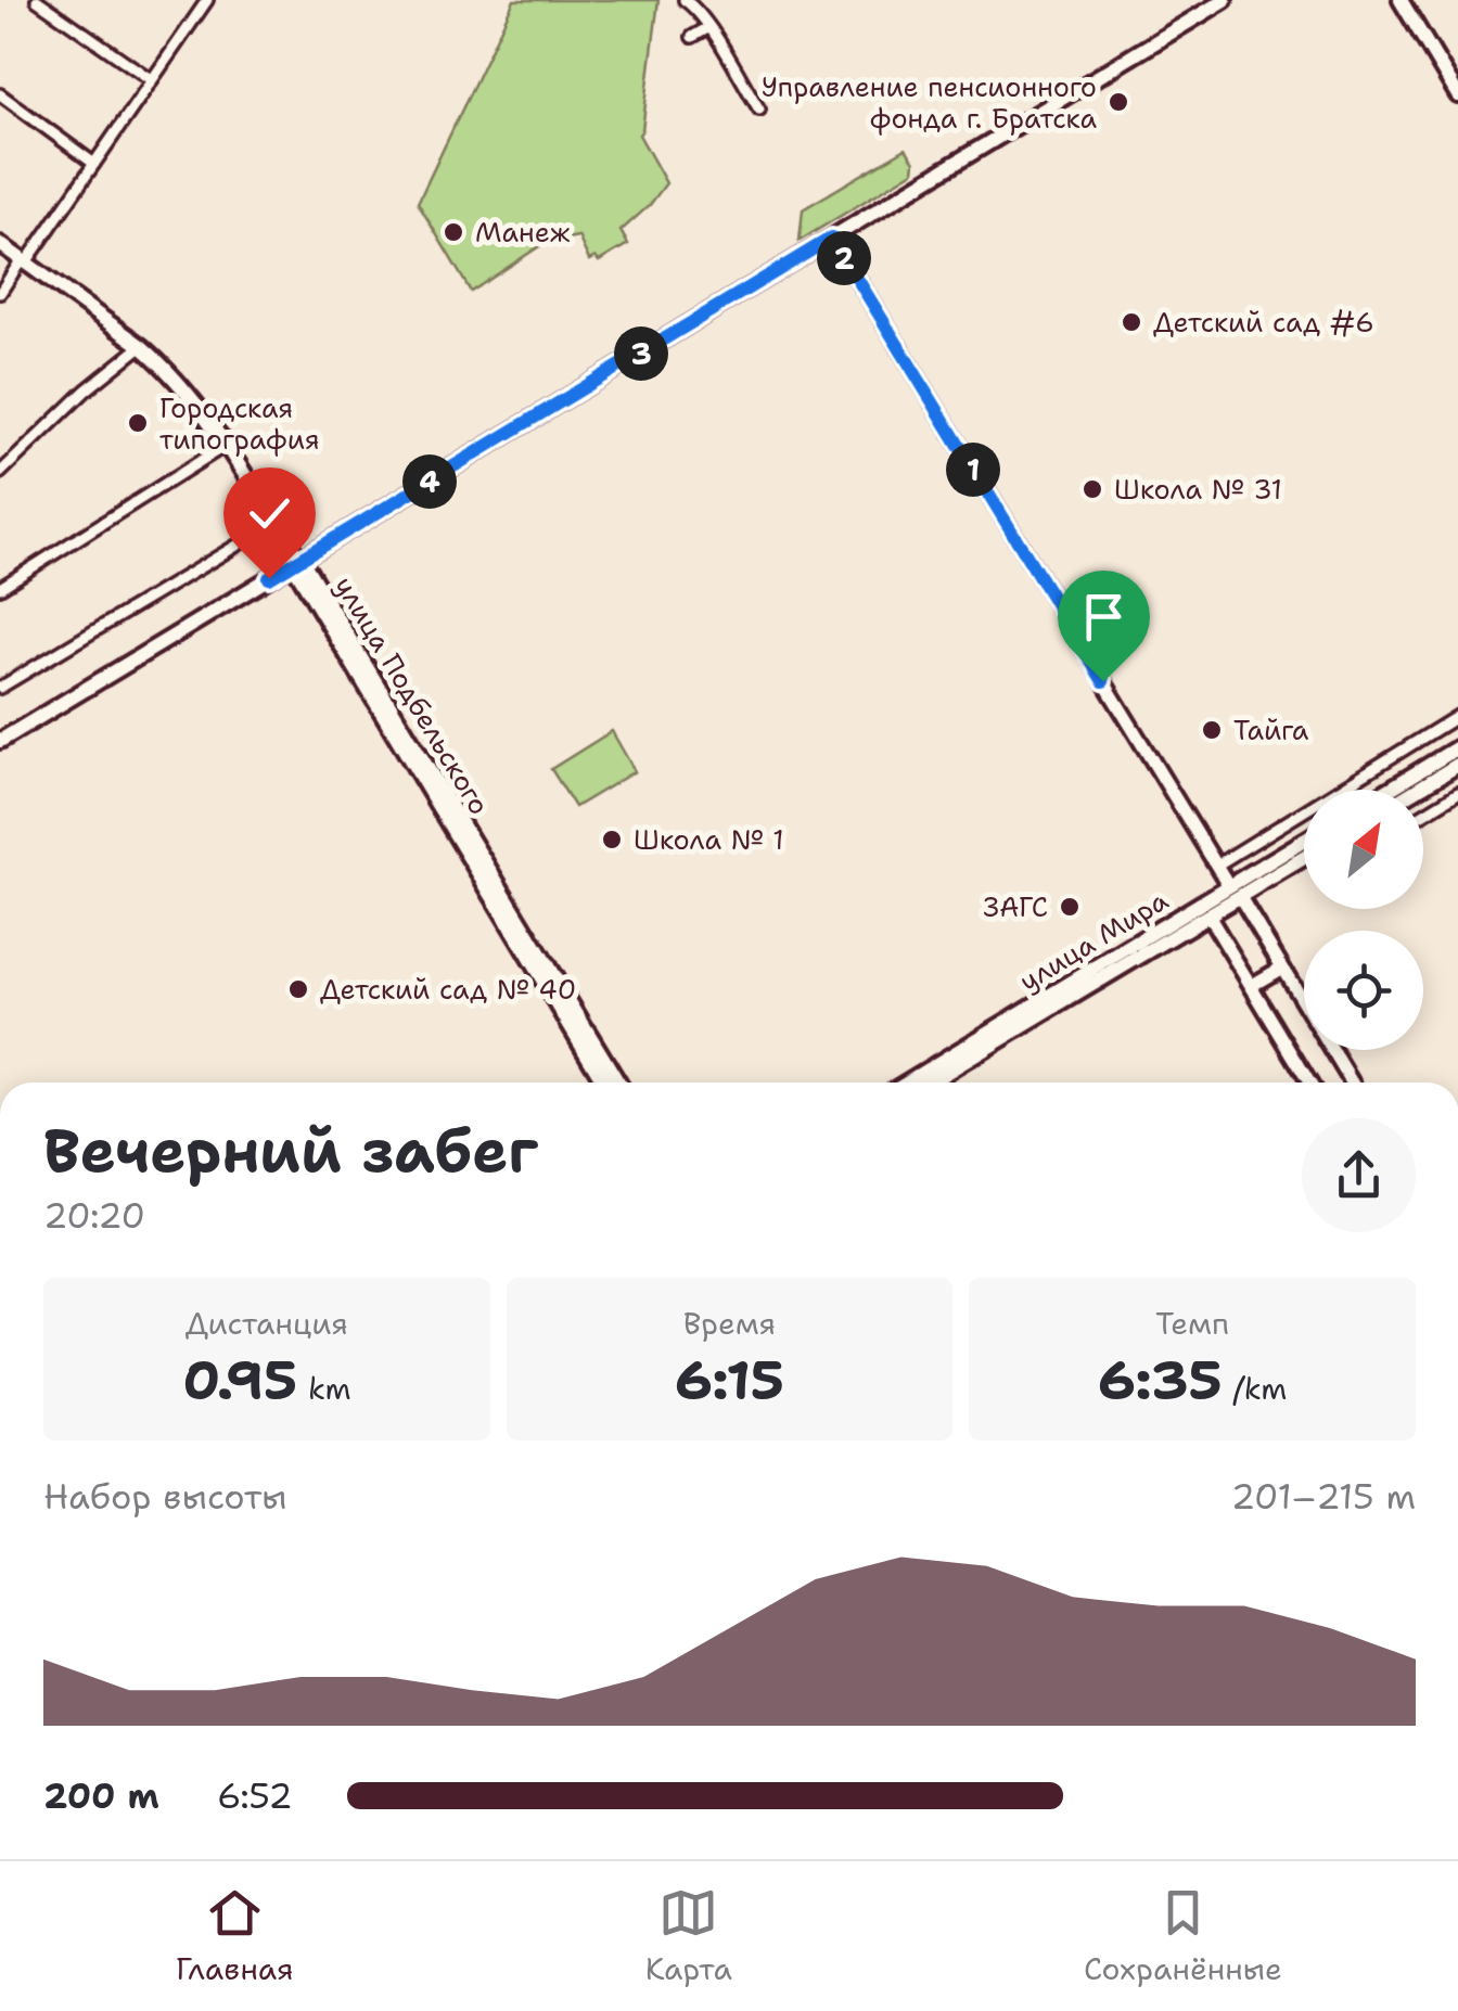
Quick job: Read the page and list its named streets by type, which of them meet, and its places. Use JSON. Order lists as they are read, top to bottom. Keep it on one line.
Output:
{"streets":{"main road":["улица Подбельского","улица Мира"]},"places":["Управление пенсионного фонда г. Братска","Манеж","Детский сад #6","Городская типография","Школа № 31","Тайга","Школа № 1","ЗАГС","Детский сад № 40"],"north":"top right","page":{"pins":["2","3","1","4"],"heading":["Вечерний забег","20:20"],"stats":[["Дистанция","0.95 km"],["Время","6:15"],["Темп","6:35 /km"]],"chart":["Набор высоты","201–215 m"],"list":[{"name":"200 m","note":"6:52"}],"tabs":["Главная","Карта","Сохранённые"]}}
